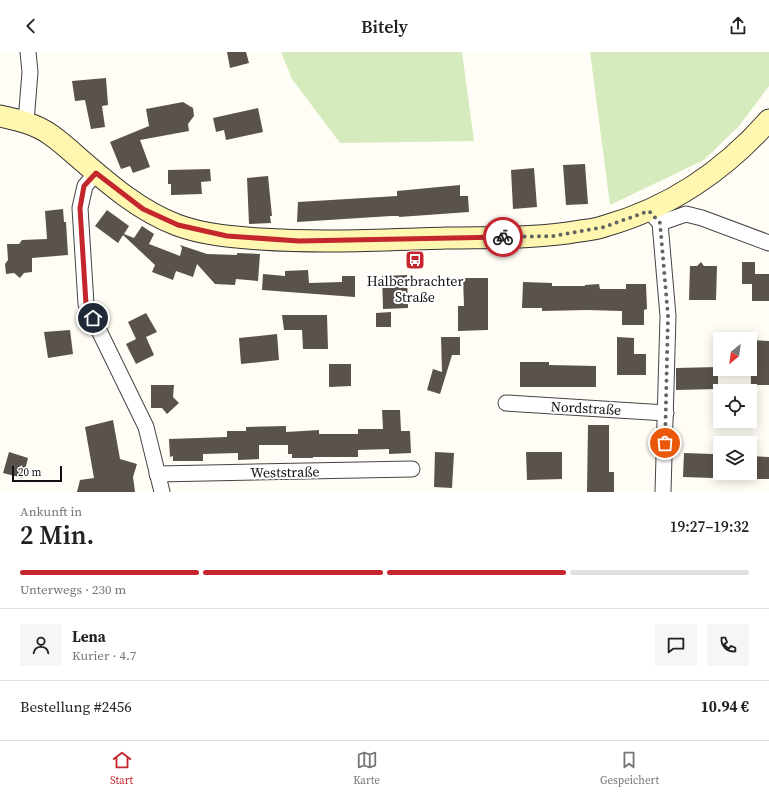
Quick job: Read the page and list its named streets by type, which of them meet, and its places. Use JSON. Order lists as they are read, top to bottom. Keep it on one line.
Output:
{"streets":{"street":["Nordstraße","Weststraße"]},"places":{"bus stop":["Halberbrachter Straße"]},"scale_bar":"20 m","north":"bottom left","page":{"header":"Bitely","scale":"20 m","heading":["2 Min.","Ankunft in","19:27–19:32"],"panel":["Lena","Kurier · 4.7","Bestellung #2456","10.94 €"],"bar":"Unterwegs · 230 m","tabs":["Start","Karte","Gespeichert"]}}
